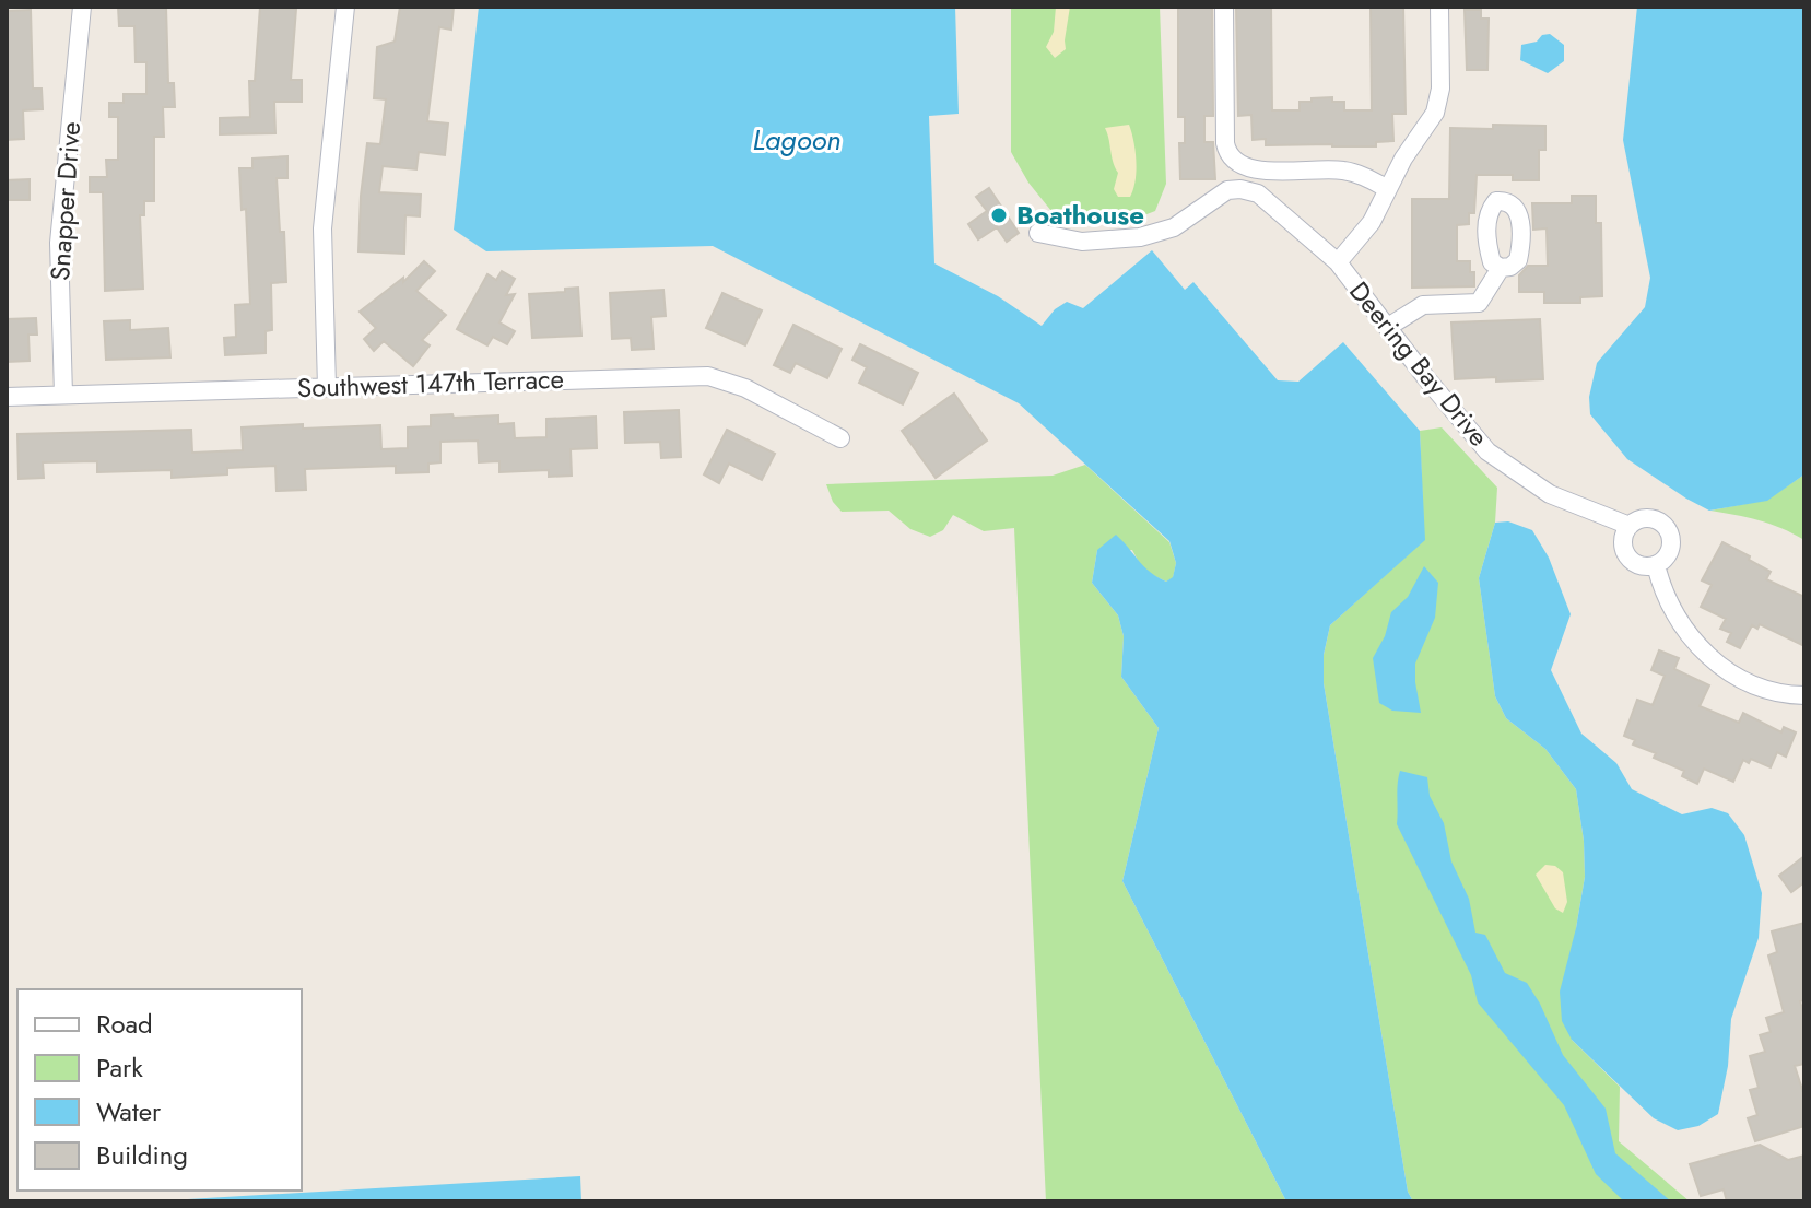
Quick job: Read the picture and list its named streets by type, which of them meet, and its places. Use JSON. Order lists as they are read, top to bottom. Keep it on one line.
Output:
{"streets":{"street":["Snapper Drive","Deering Bay Drive","Southwest 147th Terrace"]},"crossings":[["Snapper Drive","Southwest 147th Terrace"]],"water":["Lagoon"],"places":["Boathouse"],"legend":["Road","Park","Water","Building"]}
